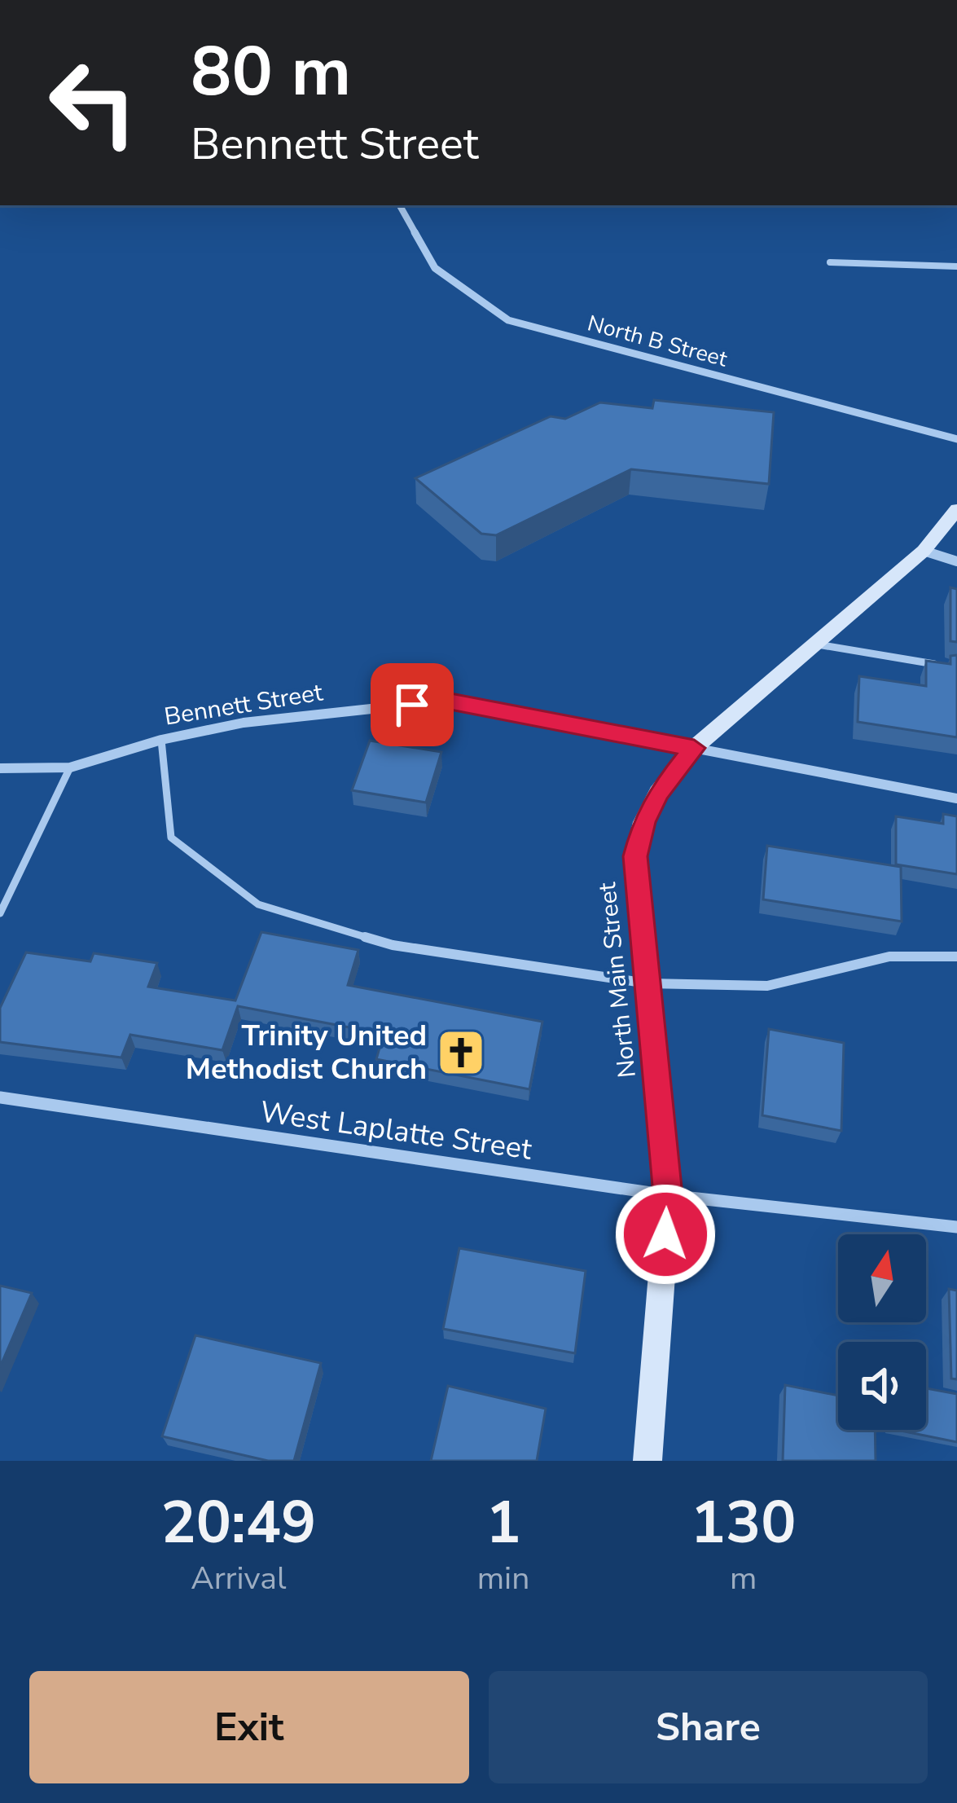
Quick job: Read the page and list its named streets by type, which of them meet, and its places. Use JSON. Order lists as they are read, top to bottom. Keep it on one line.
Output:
{"streets":{"main road":["North Main Street"],"street":["North B Street","Bennett Street","West Laplatte Street"]},"crossings":[["Bennett Street","North Main Street"],["North Main Street","West Laplatte Street"]],"places":{"church":["Trinity United Methodist Church"]},"north":"top","page":{"turn":["80 m","Bennett Street"],"eta":["20:49","Arrival","1","min","130","m"],"buttons":["Exit","Share"]}}
